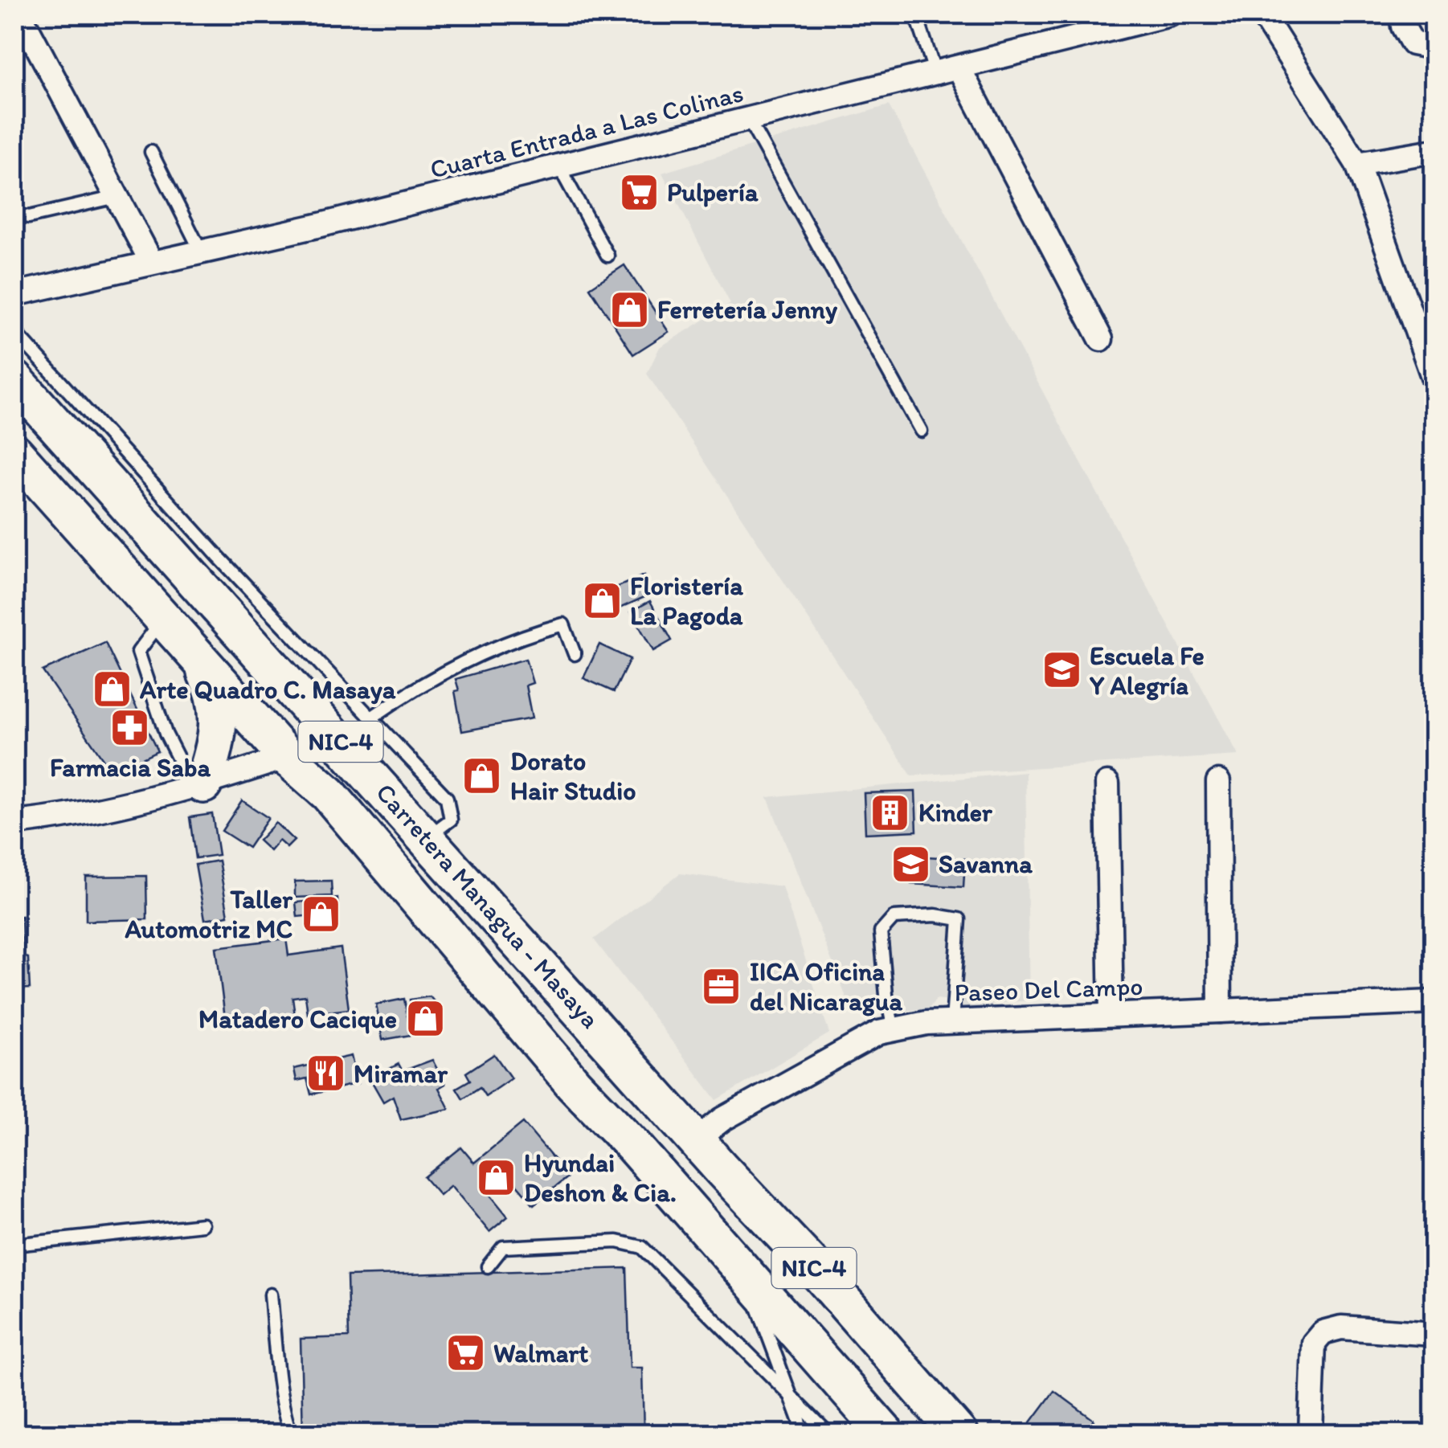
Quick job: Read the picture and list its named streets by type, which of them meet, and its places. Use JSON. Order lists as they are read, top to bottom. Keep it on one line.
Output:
{"streets":{"highway":["NIC-4","Carretera Managua - Masaya"],"street":["Cuarta Entrada a Las Colinas","Paseo Del Campo"]},"crossings":[["Carretera Managua - Masaya","Paseo Del Campo"]],"places":{"supermarket":["Pulpería","Walmart"],"shop":["Ferretería Jenny","Floristería La Pagoda","Arte Quadro C. Masaya","Dorato Hair Studio","Taller Automotriz MC","Matadero Cacique","Hyundai Deshon & Cia."],"school or university":["Escuela Fe Y Alegría","Savanna"],"pharmacy":["Farmacia Saba"],"building":["Kinder"],"office":["IICA Oficina del Nicaragua"],"restaurant":["Miramar"]}}
